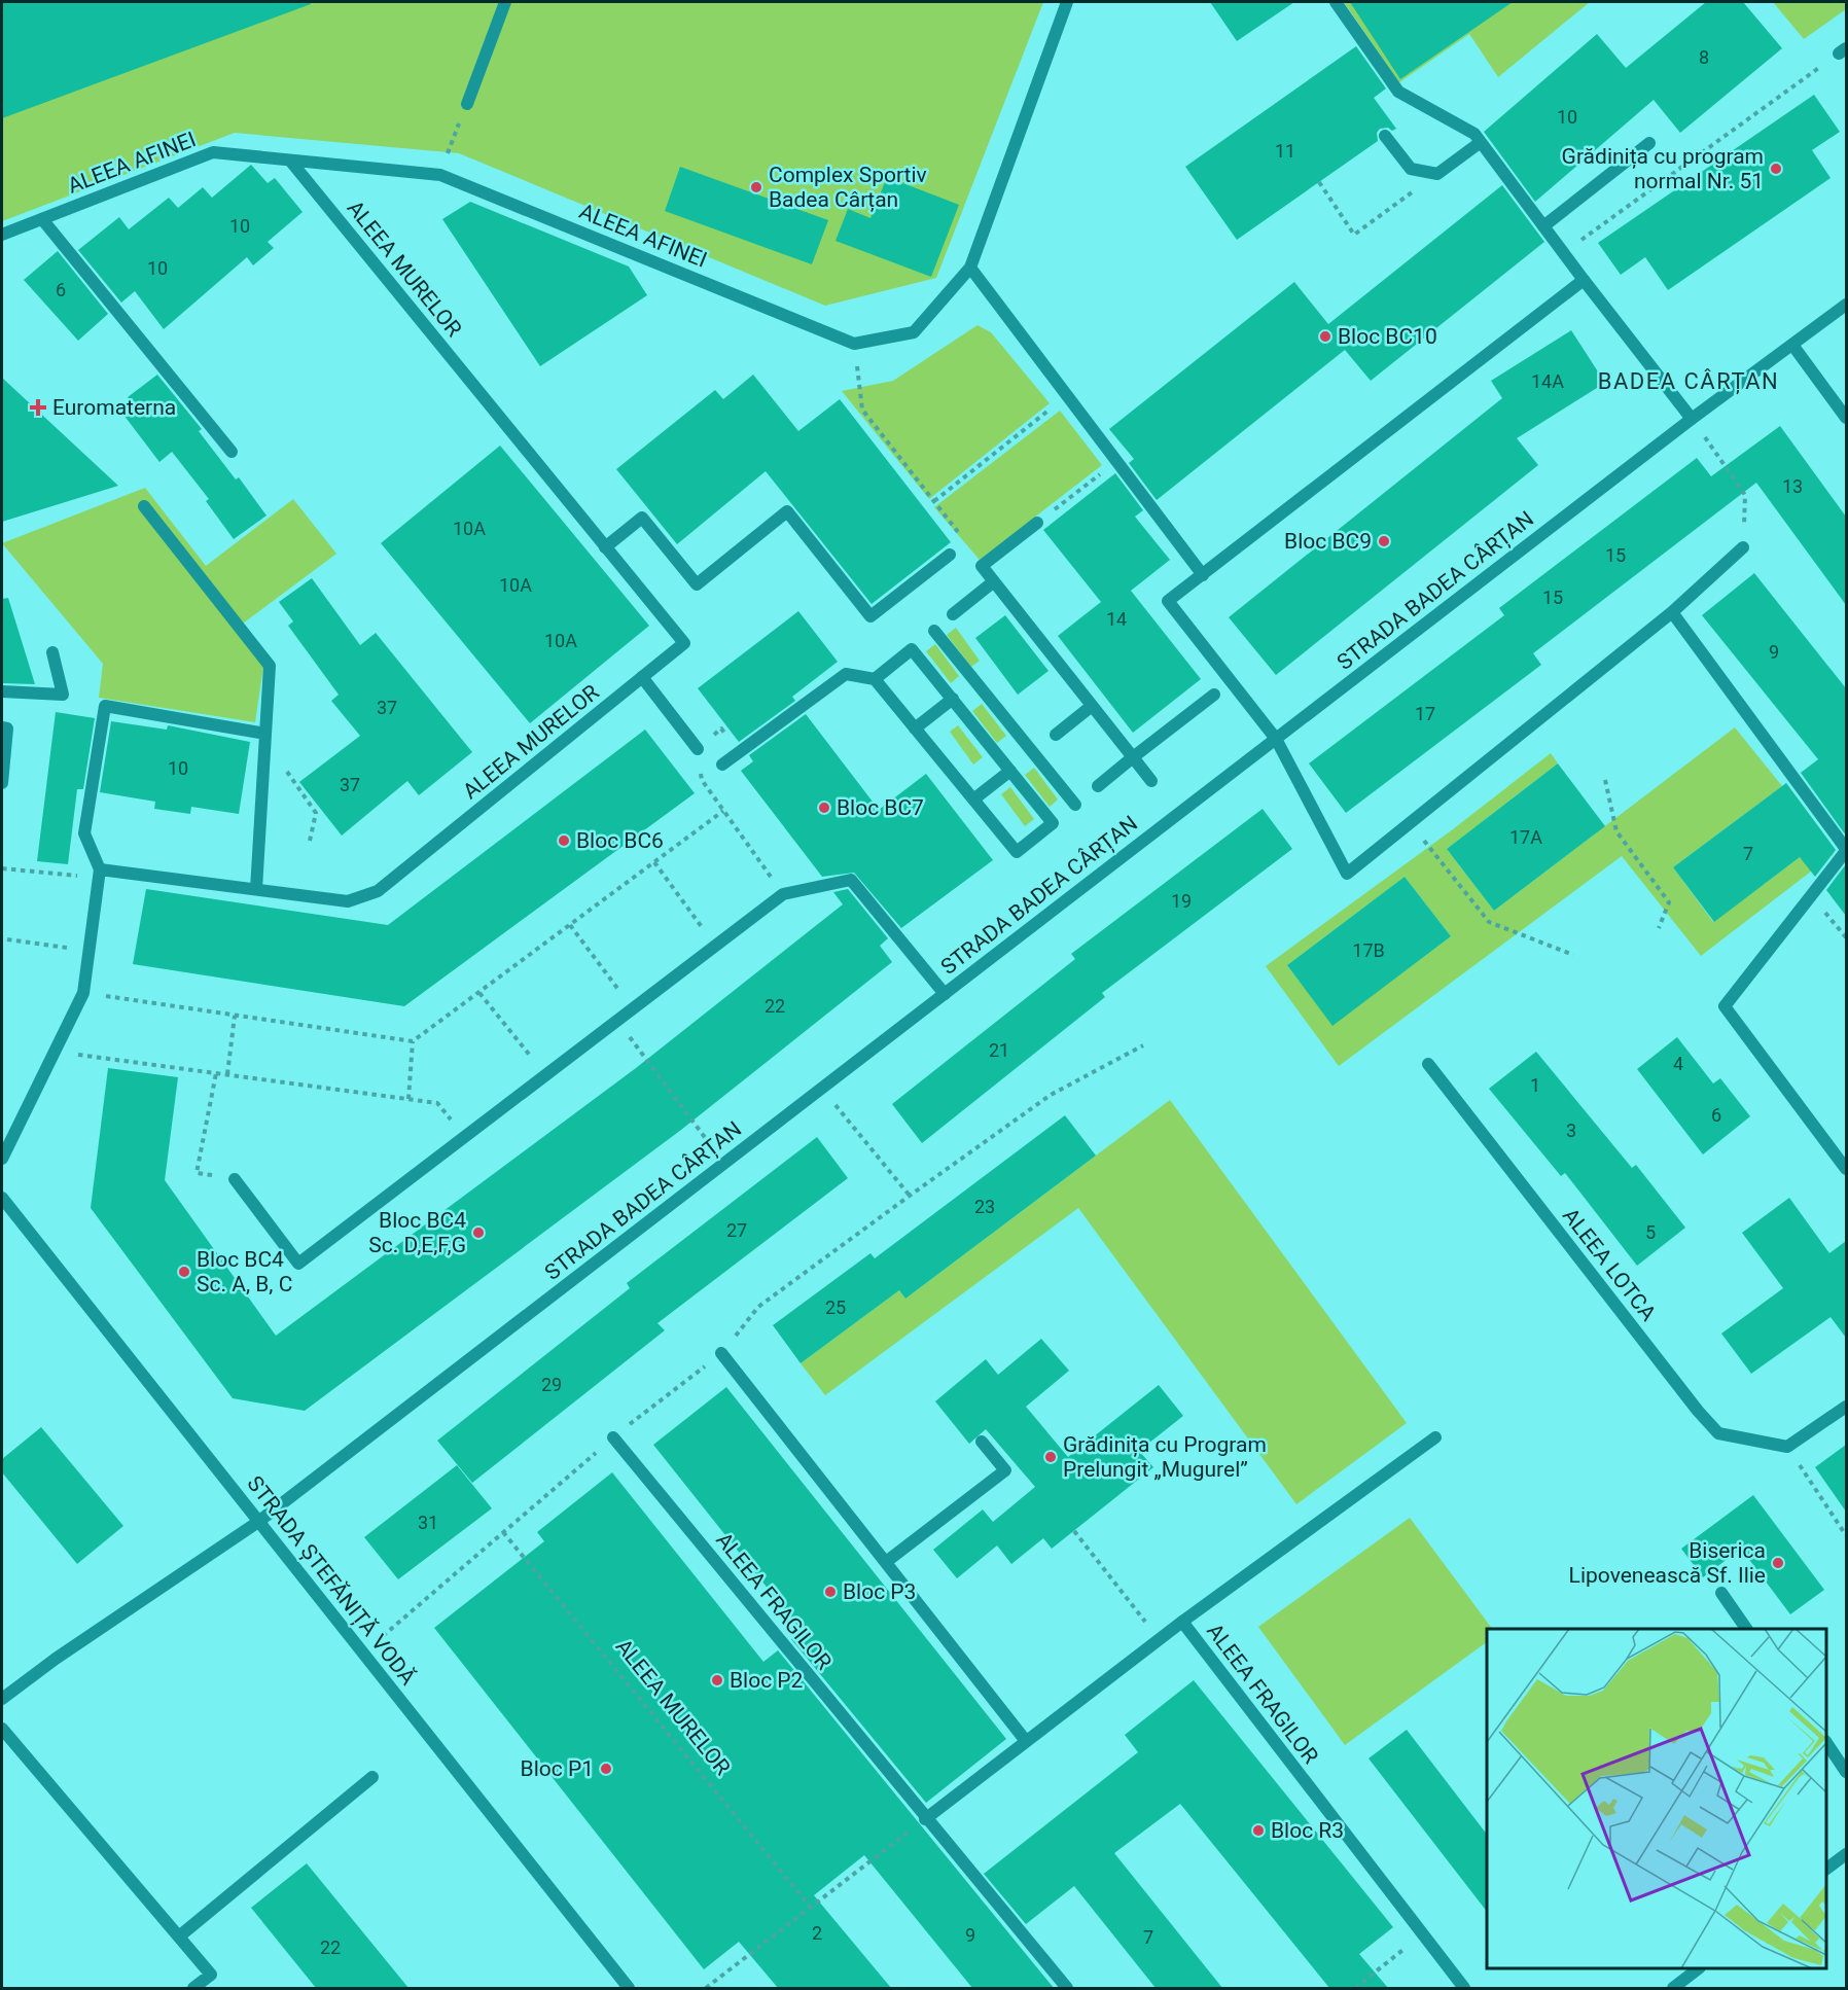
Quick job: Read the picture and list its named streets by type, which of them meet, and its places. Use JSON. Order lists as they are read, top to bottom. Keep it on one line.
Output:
{"streets":{"street":["ALEEA AFINEI","ALEEA MURELOR","STRADA BADEA CÂRȚAN","ALEEA LOTCA","STRADA ȘTEFĂNIȚĂ VODĂ","ALEEA FRAGILOR"]},"crossings":[["ALEEA AFINEI","ALEEA MURELOR"],["STRADA BADEA CÂRȚAN","STRADA ȘTEFĂNIȚĂ VODĂ"]],"districts":["BADEA CÂRȚAN"],"places":{"other":["Grădinița cu program normal Nr. 51","Complex Sportiv Badea Cârțan","Bloc BC10","Bloc BC9","Bloc BC7","Bloc BC6","Bloc BC4 Sc. D,E,F,G","Bloc BC4 Sc. A, B, C","Grădinița cu Program Prelungit „Mugurel”","Biserica Lipovenească Sf. Ilie","Bloc P3","Bloc P2","Bloc P1","Bloc R3"],"health":["Euromaterna"]},"house_numbers":["8","10","11","10","10","6","14A","13","10A","15","10A","15","14","10A","9","37","17","10","37","17A","7","19","17B","22","21","4","1","6","3","23","27","5","25","29","31","2","9","7","22"]}
